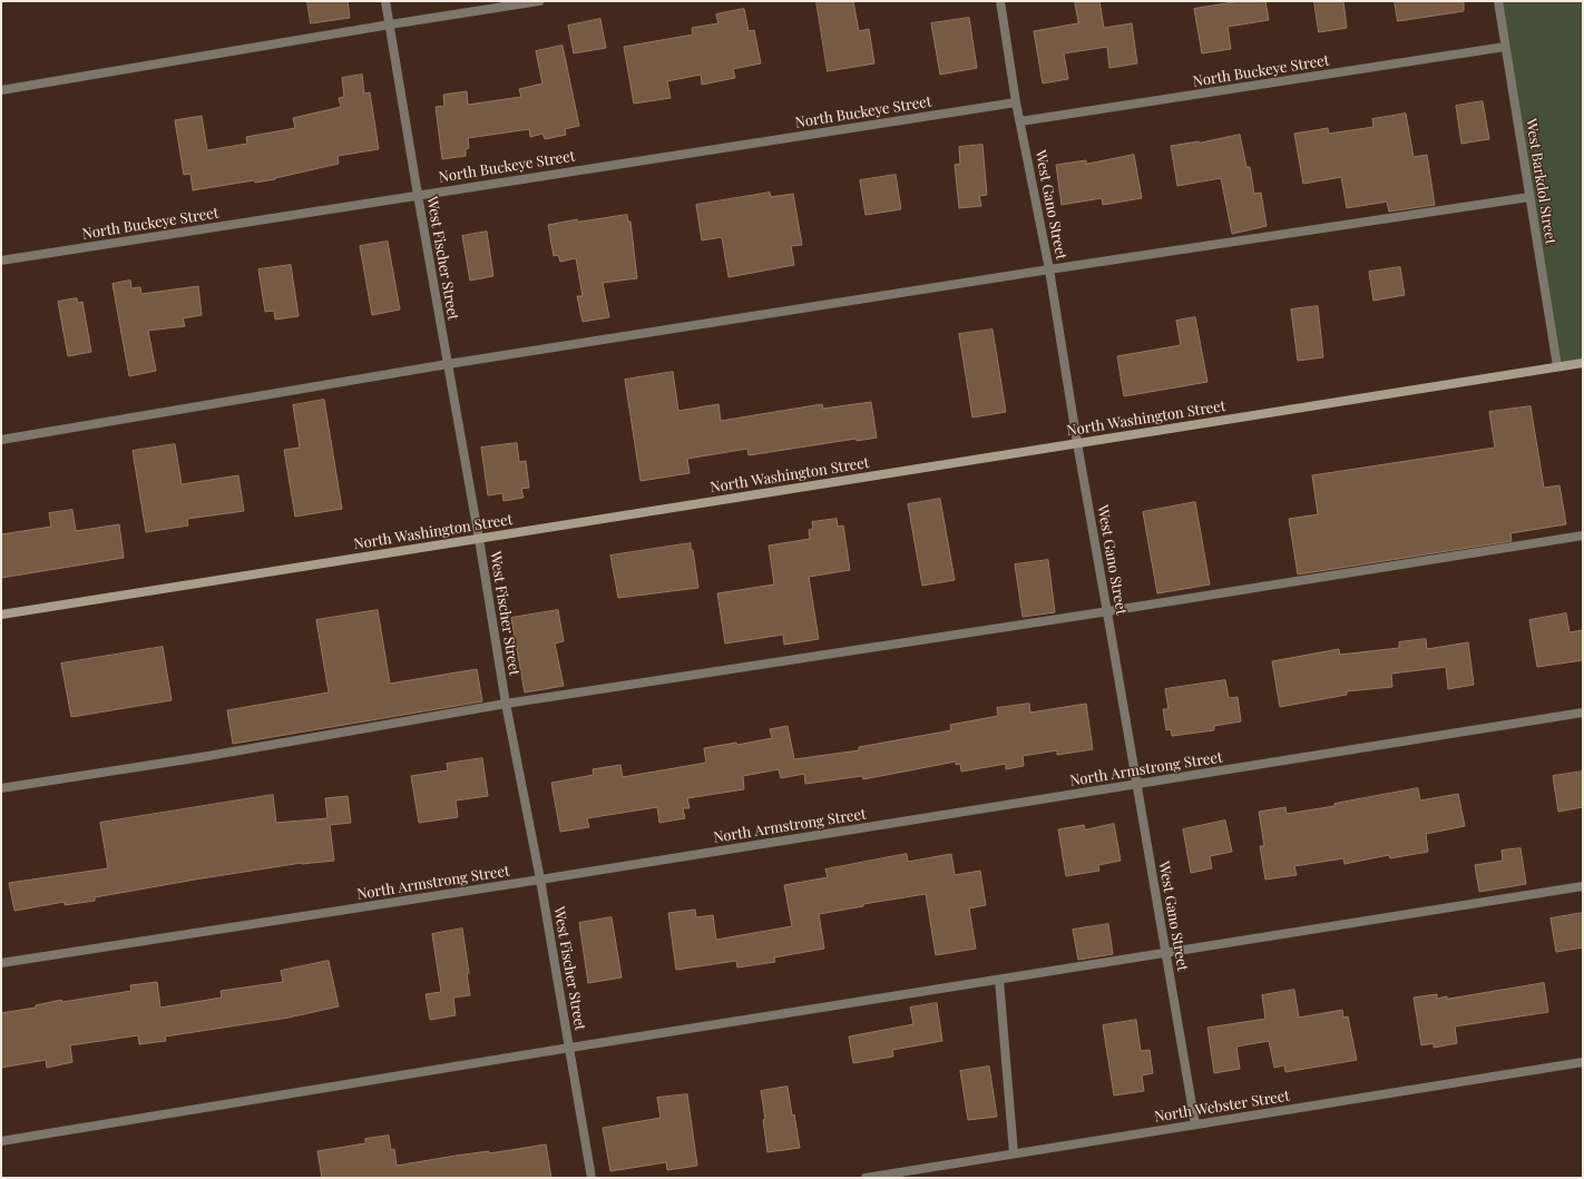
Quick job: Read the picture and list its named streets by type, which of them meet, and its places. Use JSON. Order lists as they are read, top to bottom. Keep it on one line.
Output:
{"streets":{"main road":["North Washington Street"],"street":["North Buckeye Street","West Barkdol Street","West Gano Street","West Fischer Street","North Armstrong Street","North Webster Street"]},"crossings":[["North Buckeye Street","West Barkdol Street"],["North Buckeye Street","West Gano Street"],["North Buckeye Street","West Fischer Street"],["West Barkdol Street","North Washington Street"],["West Gano Street","North Washington Street"],["West Gano Street","North Armstrong Street"],["West Gano Street","North Webster Street"],["West Fischer Street","North Washington Street"],["West Fischer Street","North Armstrong Street"]]}
